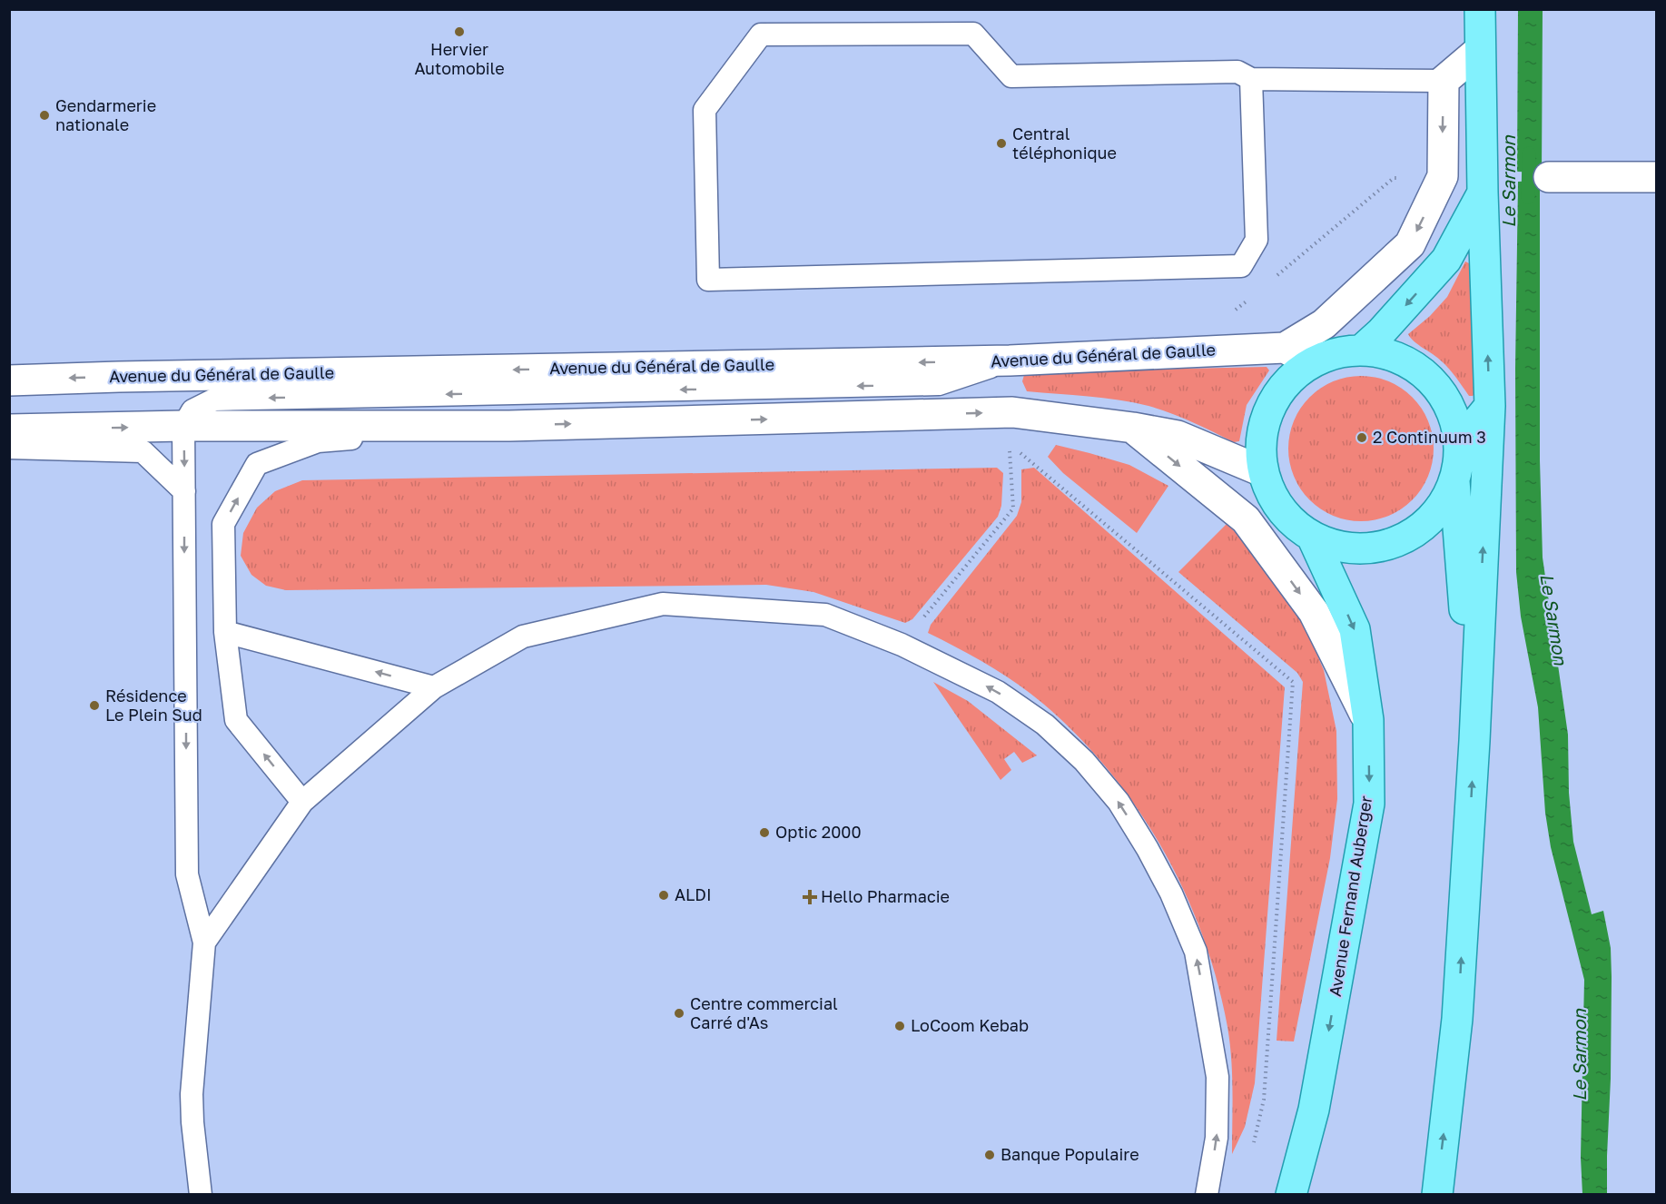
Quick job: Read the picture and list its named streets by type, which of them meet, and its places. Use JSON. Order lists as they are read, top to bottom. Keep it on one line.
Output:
{"streets":{"main road":["Avenue du Général de Gaulle","Avenue Fernand Auberger"]},"water":["Le Sarmon"],"places":{"other":["Hervier Automobile","Gendarmerie nationale","Central téléphonique","2 Continuum 3","Résidence Le Plein Sud","Optic 2000","ALDI","Centre commercial Carré d'As","LoCoom Kebab","Banque Populaire"],"health":["Hello Pharmacie"]}}
